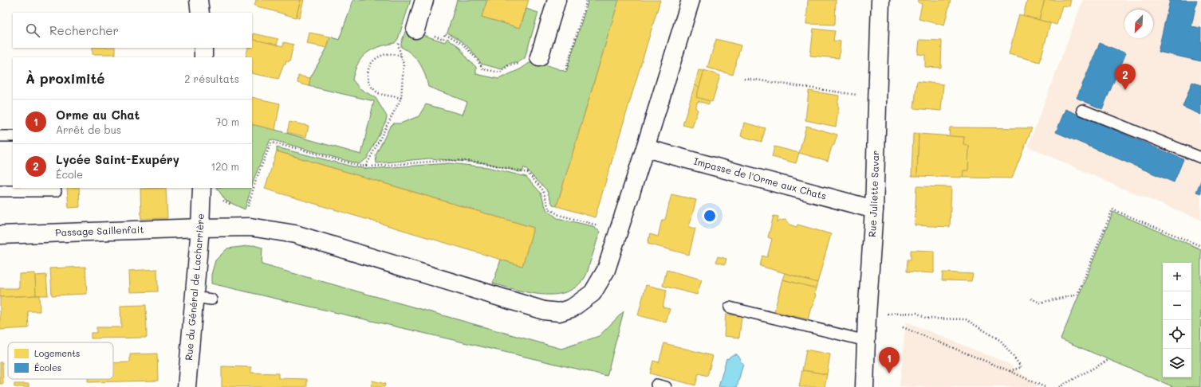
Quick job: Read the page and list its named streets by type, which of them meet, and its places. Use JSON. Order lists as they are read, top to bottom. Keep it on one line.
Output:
{"streets":{"street":["Impasse de l'Orme aux Chats","Rue Juliette Savar","Passage Saillenfait","Rue du Général de Lacharrière"]},"crossings":[["Impasse de l'Orme aux Chats","Rue Juliette Savar"],["Impasse de l'Orme aux Chats","Passage Saillenfait"],["Passage Saillenfait","Rue du Général de Lacharrière"]],"legend":["Logements","Écoles"],"north":"bottom left","page":{"search":"Rechercher","heading":["À proximité","2 résultats"],"pins":["2","1"],"list":[{"mark":"1","name":"Orme au Chat","note":"Arrêt de bus","value":"70 m"},{"mark":"2","name":"Lycée Saint-Exupéry","note":"École","value":"120 m"}],"map_buttons":["+","−"]}}
